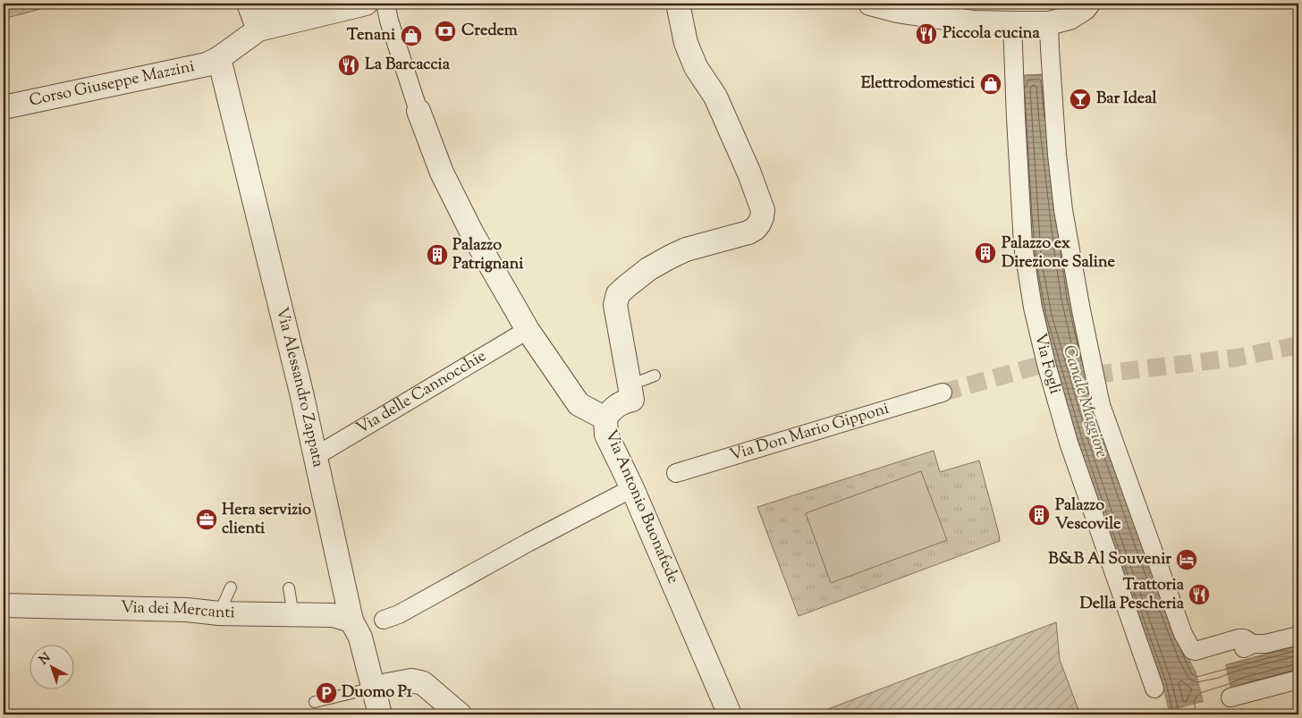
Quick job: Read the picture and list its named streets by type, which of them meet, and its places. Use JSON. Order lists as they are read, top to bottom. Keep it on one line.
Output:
{"streets":{"street":["Corso Giuseppe Mazzini","Via Fogli","Via Alessandro Zappata","Via delle Cannocchie","Via Don Mario Gipponi","Via Antonio Buonafede","Via dei Mercanti"]},"crossings":[["Corso Giuseppe Mazzini","Via Alessandro Zappata"],["Via Alessandro Zappata","Via delle Cannocchie"],["Via Alessandro Zappata","Via dei Mercanti"],["Via delle Cannocchie","Via Antonio Buonafede"]],"water":["Canale Maggiore"],"places":{"bank":["Credem"],"restaurant":["Piccola cucina","La Barcaccia","Trattoria Della Pescheria"],"shop":["Tenani","Elettrodomestici"],"bar":["Bar Ideal"],"building":["Palazzo ex Direzione Saline","Palazzo Patrignani","Palazzo Vescovile"],"office":["Hera servizio clienti"],"hotel":["B&B Al Souvenir"],"parking":["Duomo P1"]},"north":"top left"}
